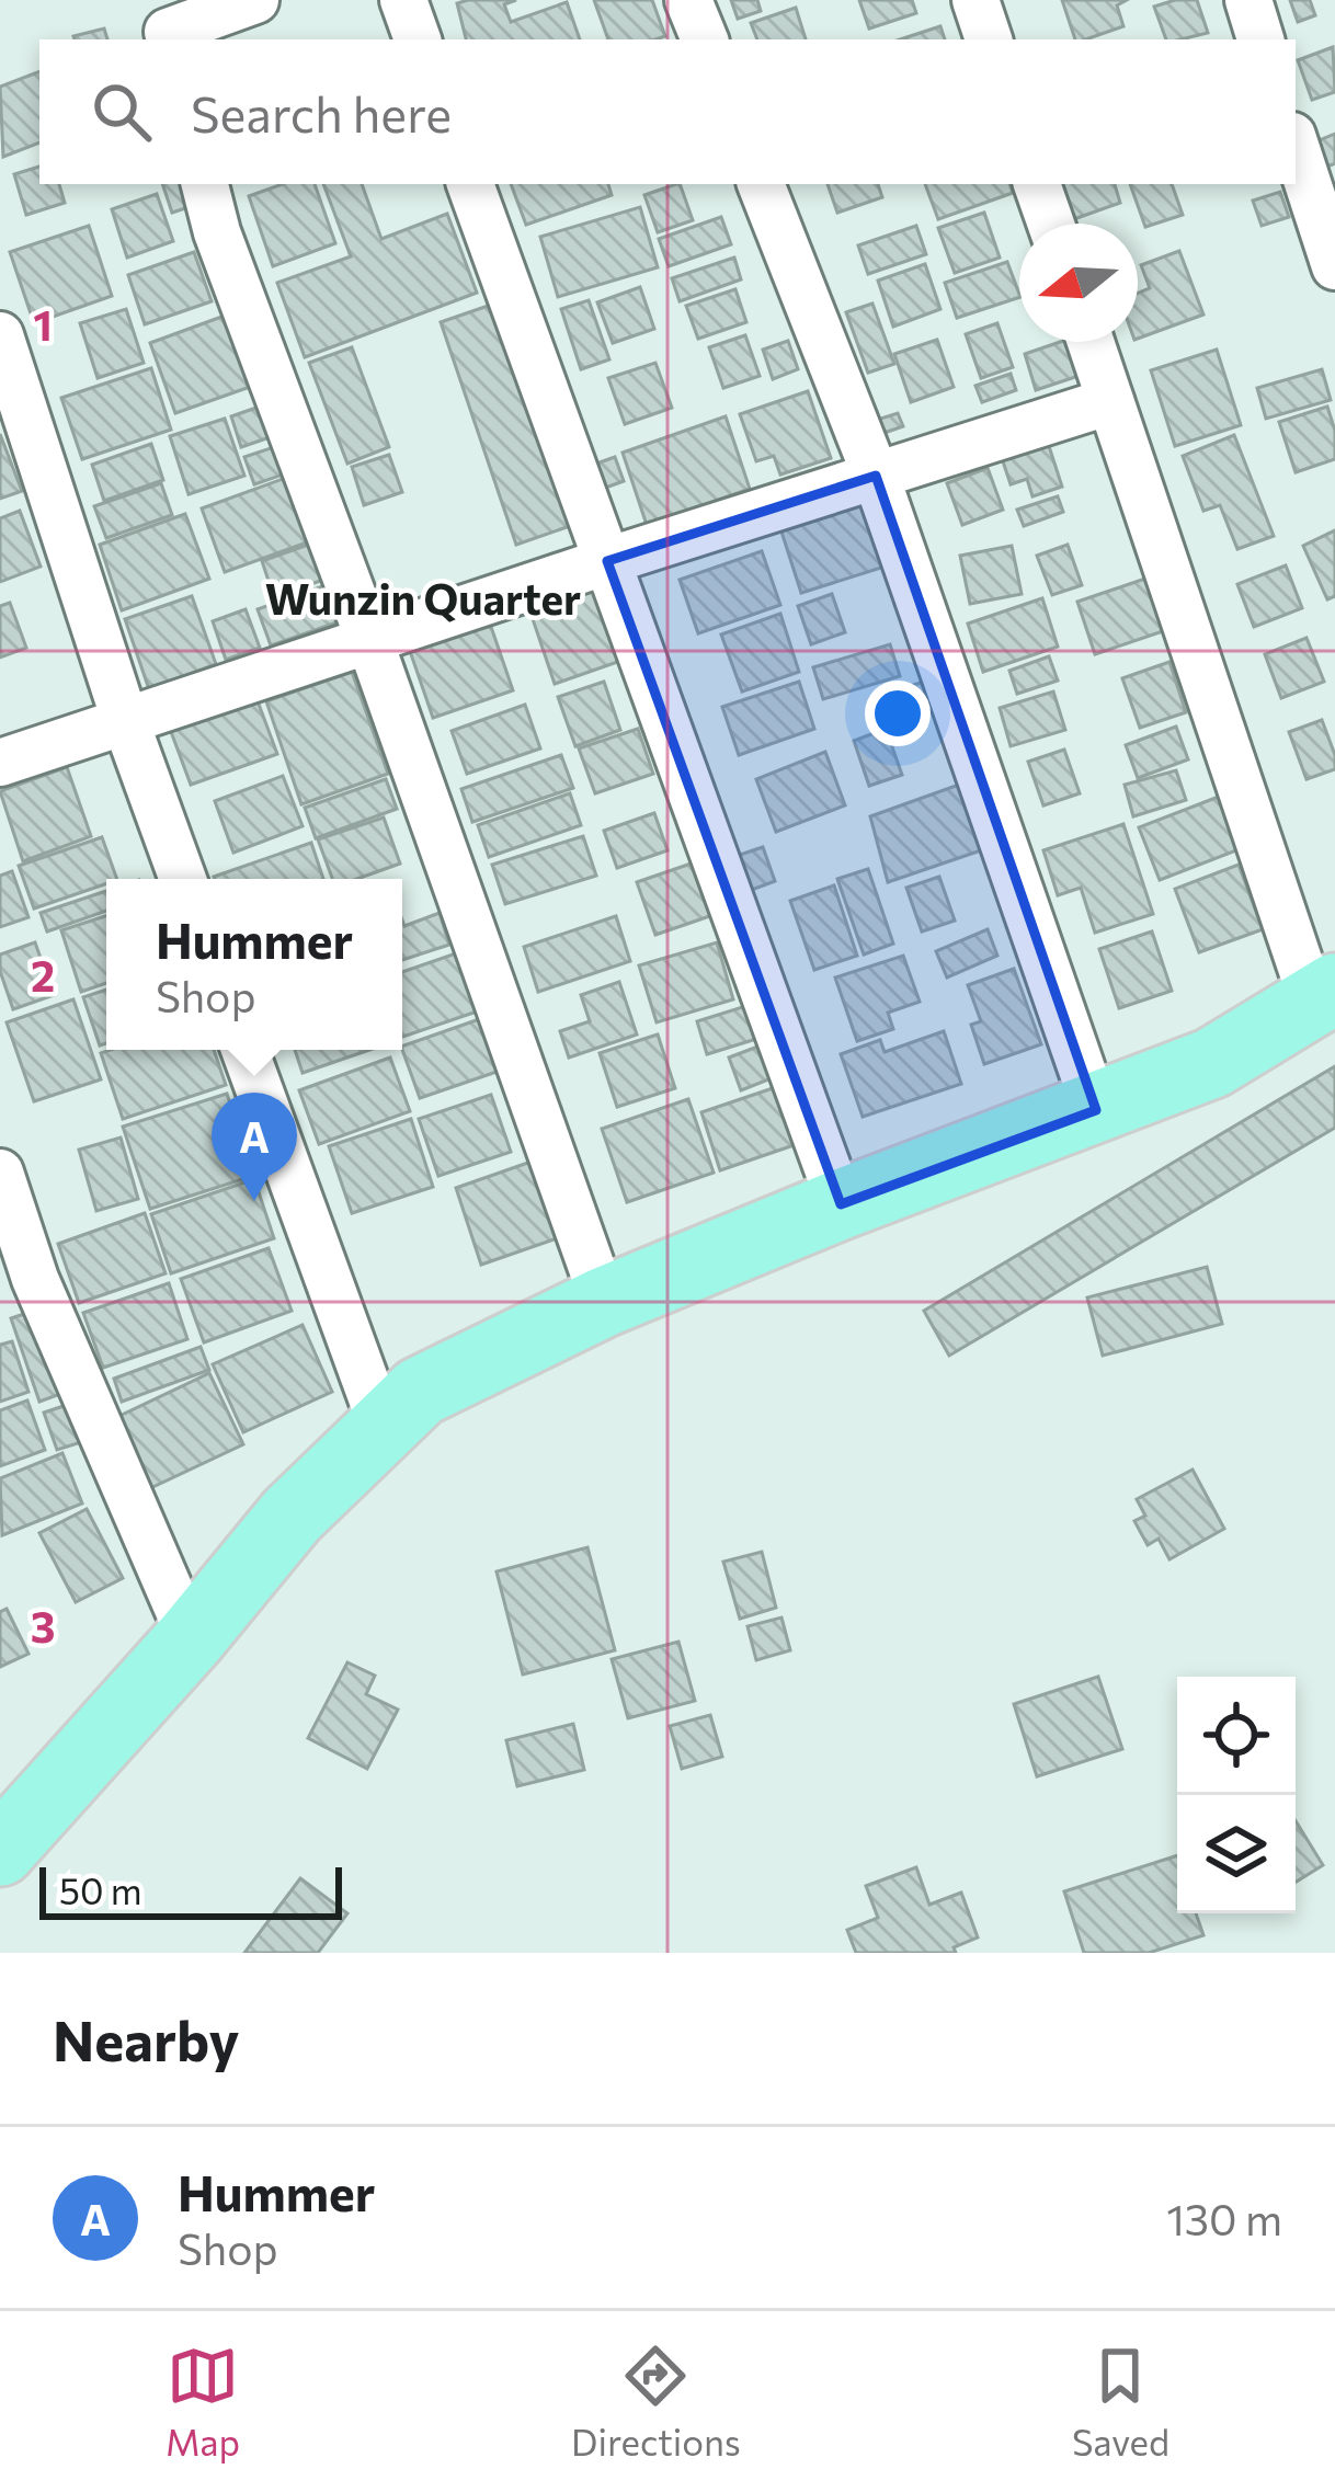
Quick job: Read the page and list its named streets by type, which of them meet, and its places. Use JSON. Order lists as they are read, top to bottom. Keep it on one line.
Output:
{"districts":["Wunzin Quarter"],"scale_bar":"50 m","north":"left","page":{"search":"Search here","popup":["Hummer","Shop"],"pins":"A","scale":"50 m","heading":"Nearby","list":[{"mark":"A","name":"Hummer","note":"Shop","value":"130 m"}],"nav":["Map","Directions","Saved"]},"grid":{"rows":["1","2","3"]}}
